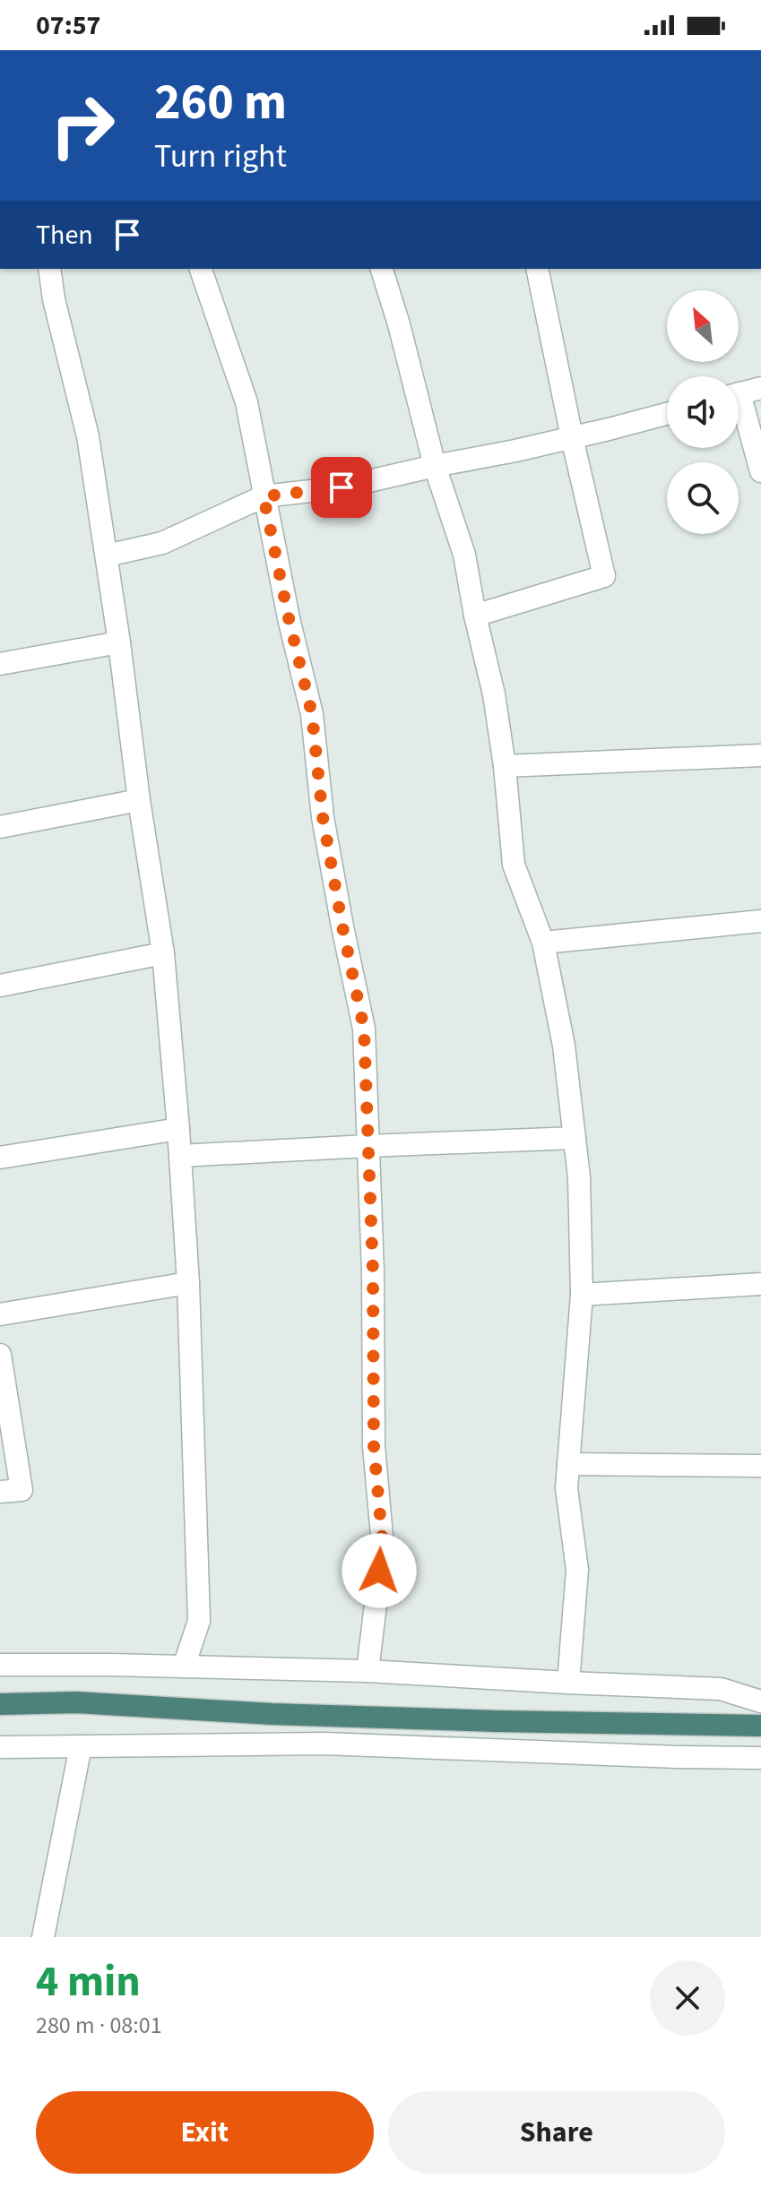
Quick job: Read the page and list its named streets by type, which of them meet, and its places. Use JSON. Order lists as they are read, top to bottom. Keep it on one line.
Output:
{"north":"top left","page":{"status":"07:57","turn":["260 m","Turn right"],"then":"Then","heading":["4 min","280 m · 08:01"],"buttons":["Exit","Share"]}}
